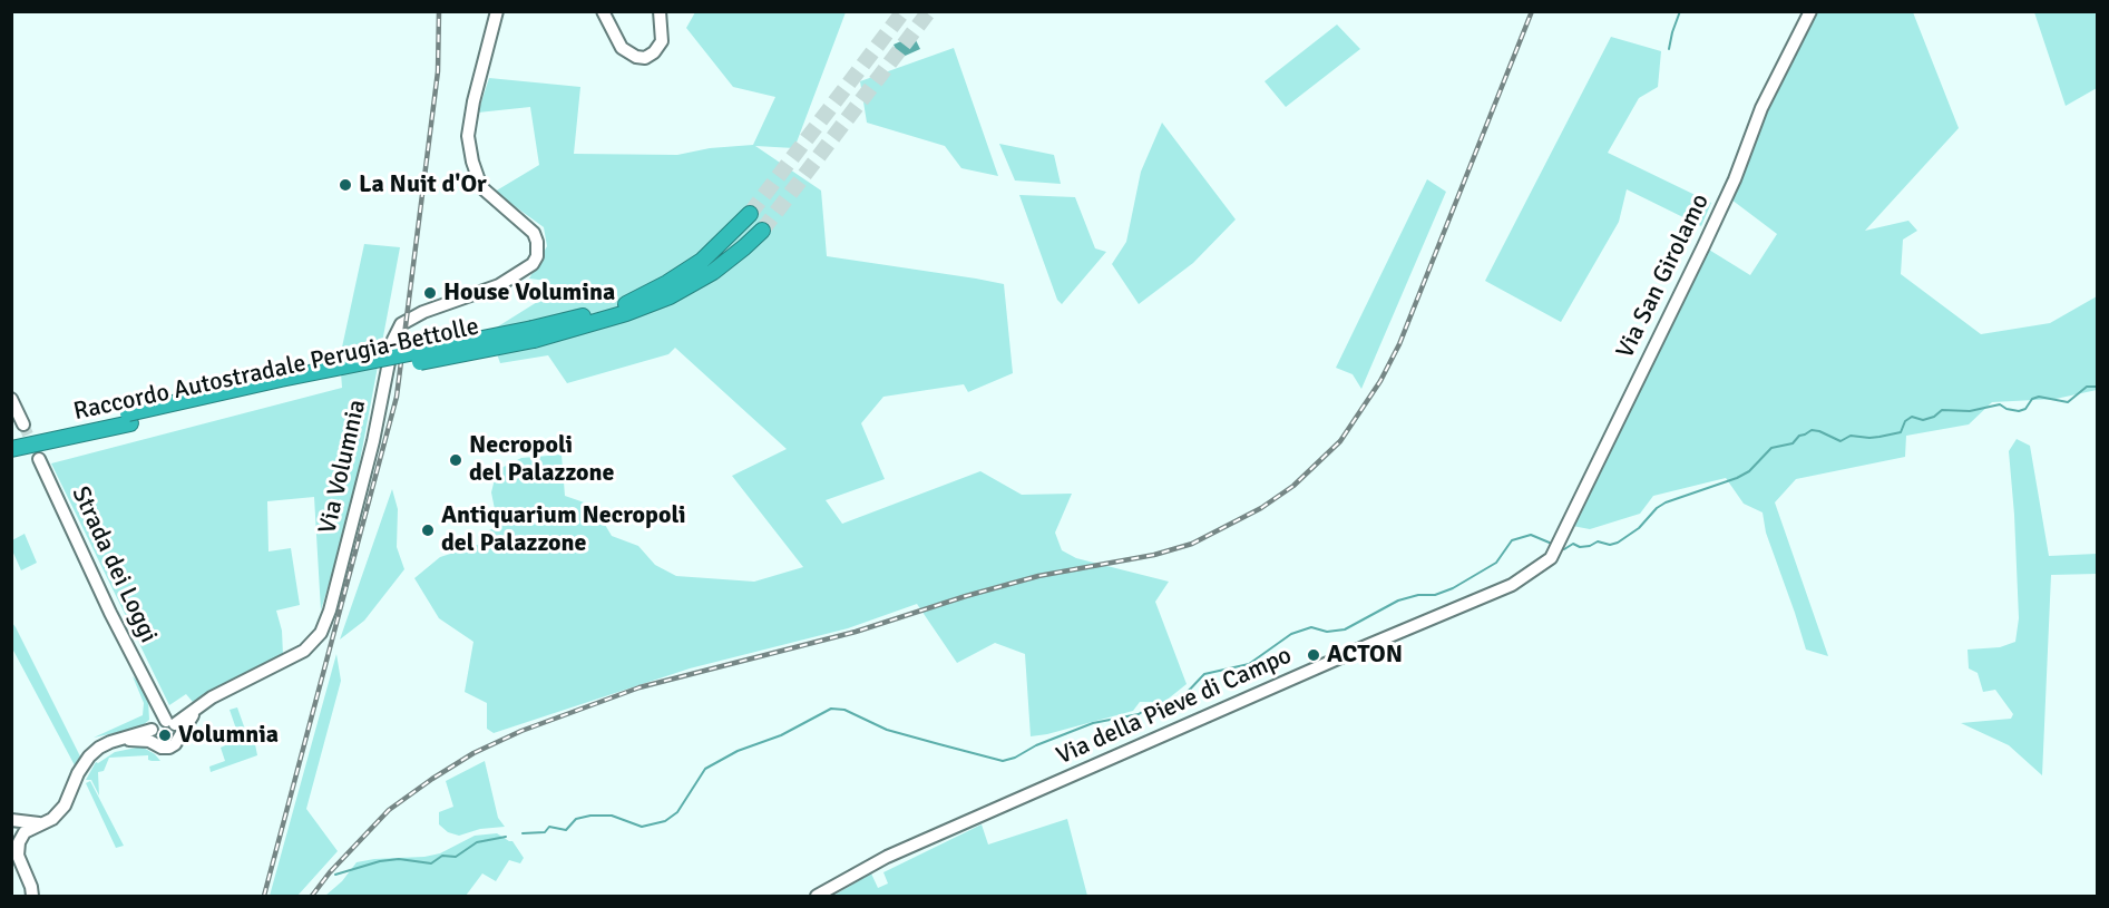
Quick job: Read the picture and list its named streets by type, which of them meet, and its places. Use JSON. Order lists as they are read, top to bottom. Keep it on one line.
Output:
{"streets":{"highway":["Raccordo Autostradale Perugia-Bettolle"],"street":["Via San Girolamo","Via Volumnia","Strada dei Loggi","Via della Pieve di Campo"]},"crossings":[["Via San Girolamo","Via della Pieve di Campo"],["Via Volumnia","Strada dei Loggi"]],"places":["La Nuit d'Or","House Volumina","Necropoli del Palazzone","Antiquarium Necropoli del Palazzone","ACTON","Volumnia"]}
